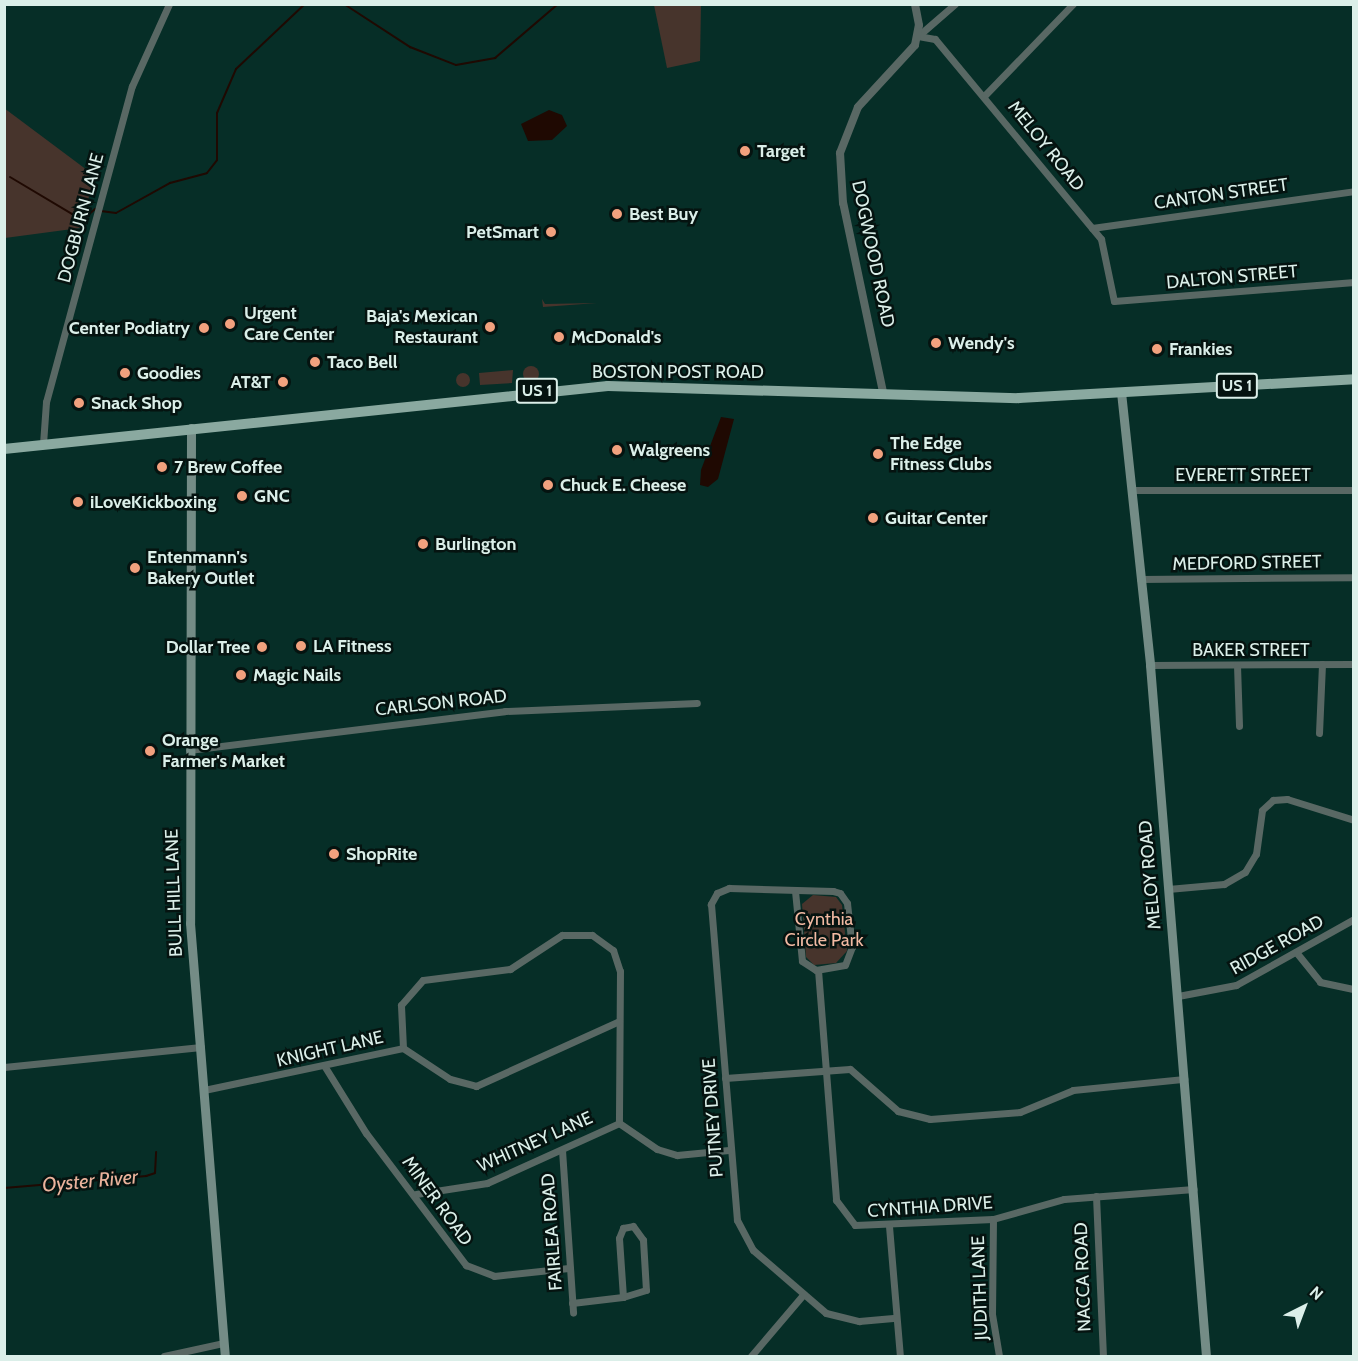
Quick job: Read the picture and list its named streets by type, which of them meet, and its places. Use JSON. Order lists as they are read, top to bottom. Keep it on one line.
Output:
{"streets":{"main road":["MELOY ROAD","BOSTON POST ROAD","US 1","BULL HILL LANE"],"street":["CANTON STREET","DOGBURN LANE","DOGWOOD ROAD","DALTON STREET","EVERETT STREET","MEDFORD STREET","BAKER STREET","CARLSON ROAD","RIDGE ROAD","KNIGHT LANE","PUTNEY DRIVE","WHITNEY LANE","MINER ROAD","CYNTHIA DRIVE","FAIRLEA ROAD","NACCA ROAD","JUDITH LANE"]},"crossings":[["MELOY ROAD","CANTON STREET"],["MELOY ROAD","DOGWOOD ROAD"],["MELOY ROAD","DALTON STREET"],["MELOY ROAD","BOSTON POST ROAD"],["MELOY ROAD","EVERETT STREET"],["MELOY ROAD","MEDFORD STREET"],["MELOY ROAD","BAKER STREET"],["MELOY ROAD","RIDGE ROAD"],["MELOY ROAD","CYNTHIA DRIVE"],["DOGBURN LANE","BOSTON POST ROAD"],["DOGWOOD ROAD","BOSTON POST ROAD"],["BOSTON POST ROAD","BULL HILL LANE"],["CARLSON ROAD","BULL HILL LANE"],["BULL HILL LANE","KNIGHT LANE"],["KNIGHT LANE","MINER ROAD"],["PUTNEY DRIVE","WHITNEY LANE"],["WHITNEY LANE","MINER ROAD"],["WHITNEY LANE","FAIRLEA ROAD"],["MINER ROAD","FAIRLEA ROAD"],["CYNTHIA DRIVE","NACCA ROAD"],["CYNTHIA DRIVE","JUDITH LANE"]],"water":["Oyster River"],"parks":["Cynthia Circle Park"],"places":["Target","Best Buy","PetSmart","Urgent Care Center","Baja's Mexican Restaurant","Center Podiatry","McDonald's","Wendy's","Frankies","Taco Bell","Goodies","AT&T","Snack Shop","Walgreens","The Edge Fitness Clubs","7 Brew Coffee","Chuck E. Cheese","GNC","iLoveKickboxing","Guitar Center","Burlington","Entenmann's Bakery Outlet","LA Fitness","Dollar Tree","Magic Nails","Orange Farmer's Market","ShopRite"],"north":"top right"}
